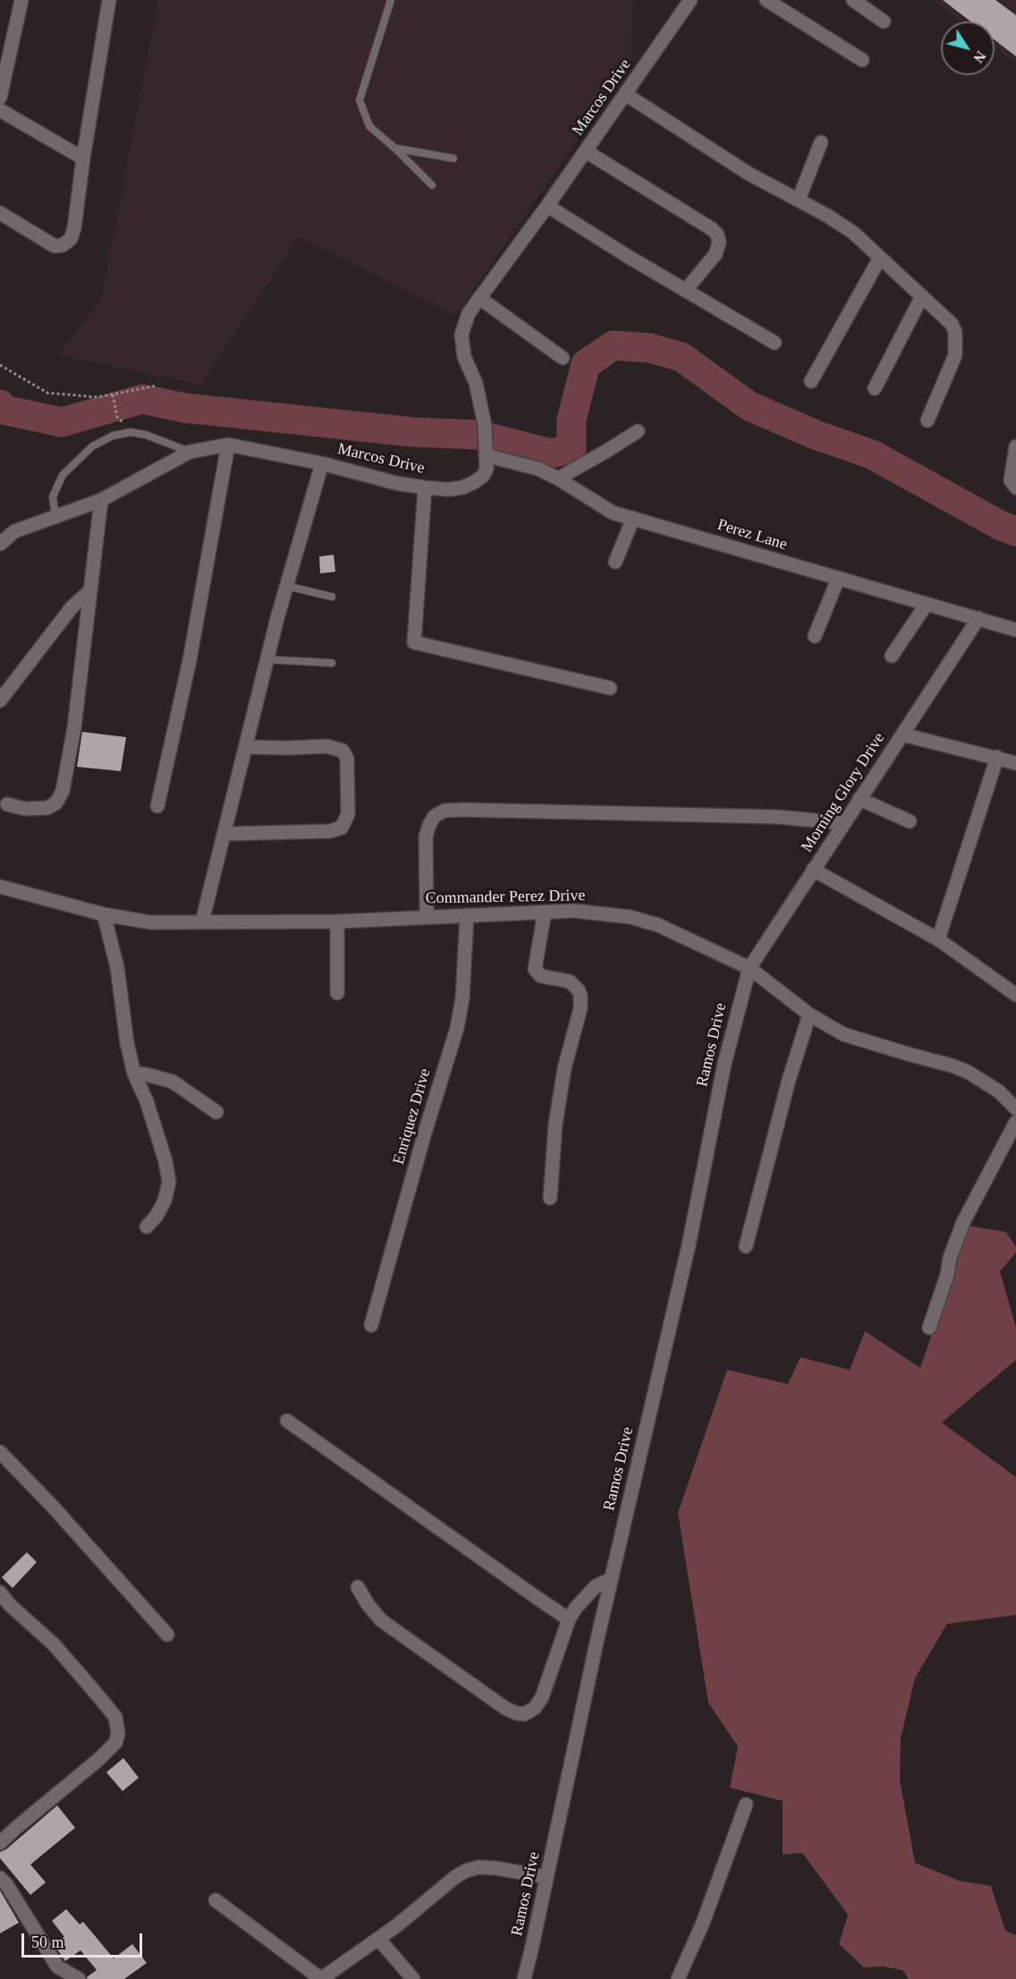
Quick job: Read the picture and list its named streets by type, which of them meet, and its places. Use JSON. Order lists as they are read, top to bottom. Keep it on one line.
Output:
{"streets":{"street":["Marcos Drive","Perez Lane","Morning Glory Drive","Commander Perez Drive","Ramos Drive","Enriquez Drive"]},"crossings":[["Marcos Drive","Perez Lane"],["Morning Glory Drive","Commander Perez Drive"],["Morning Glory Drive","Ramos Drive"],["Commander Perez Drive","Ramos Drive"],["Commander Perez Drive","Enriquez Drive"]],"scale_bar":"50 m","north":"bottom right"}
